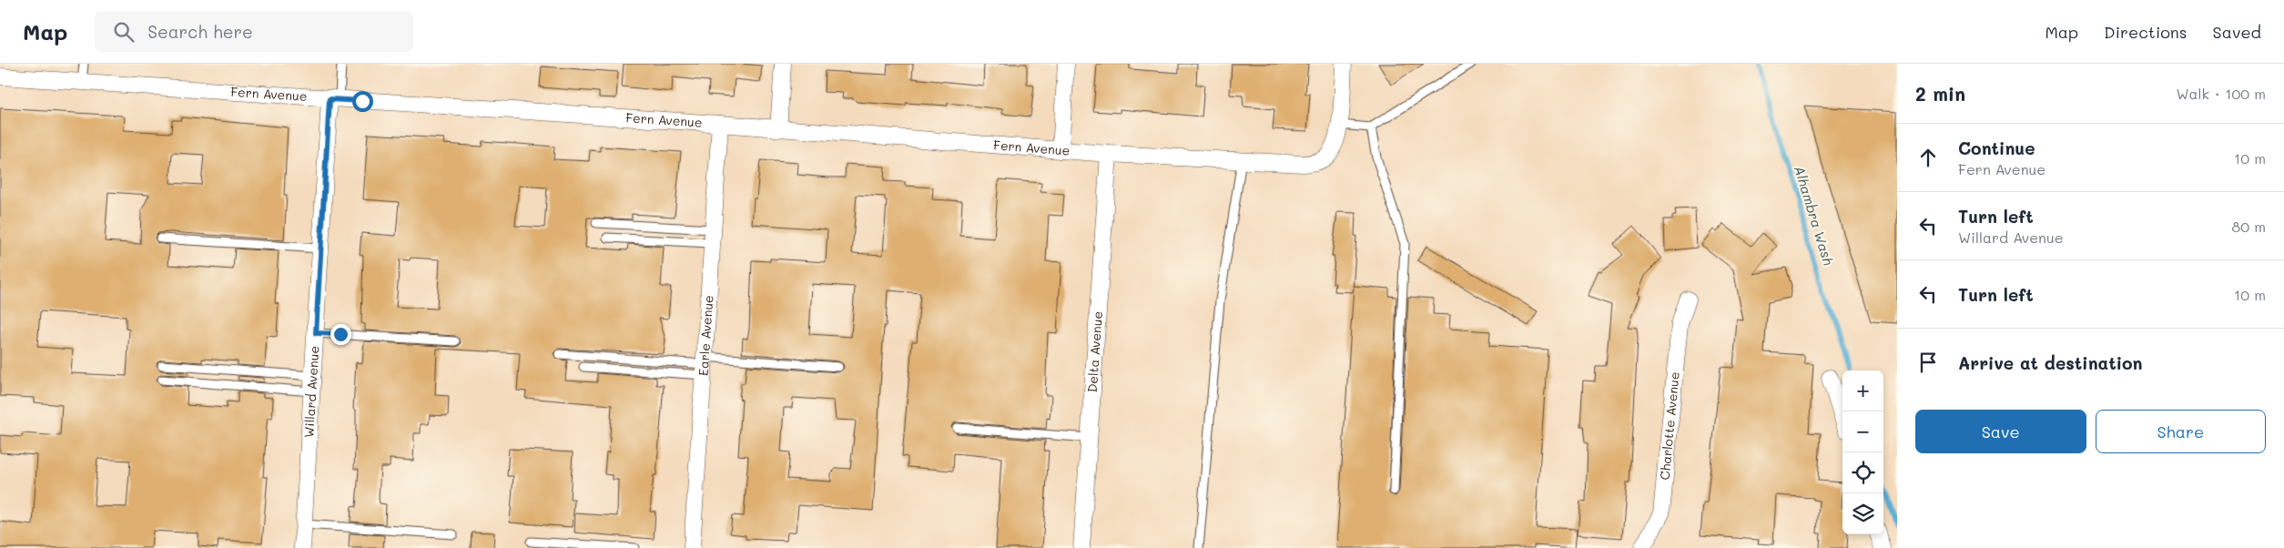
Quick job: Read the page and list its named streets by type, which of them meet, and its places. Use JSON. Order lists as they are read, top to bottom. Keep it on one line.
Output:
{"streets":{"street":["Fern Avenue","Earle Avenue","Delta Avenue","Willard Avenue","Charlotte Avenue"]},"crossings":[["Fern Avenue","Earle Avenue"],["Fern Avenue","Delta Avenue"],["Fern Avenue","Willard Avenue"]],"water":["Alhambra Wash"],"page":{"header":"Map","search":"Search here","nav":["Map","Directions","Saved"],"heading":["2 min","Walk · 100 m"],"list":[["Continue","Fern Avenue","10 m"],["Turn left","Willard Avenue","80 m"],["Turn left","10 m"],"Arrive at destination"],"map_buttons":["+","−"],"buttons":["Save","Share"]}}
